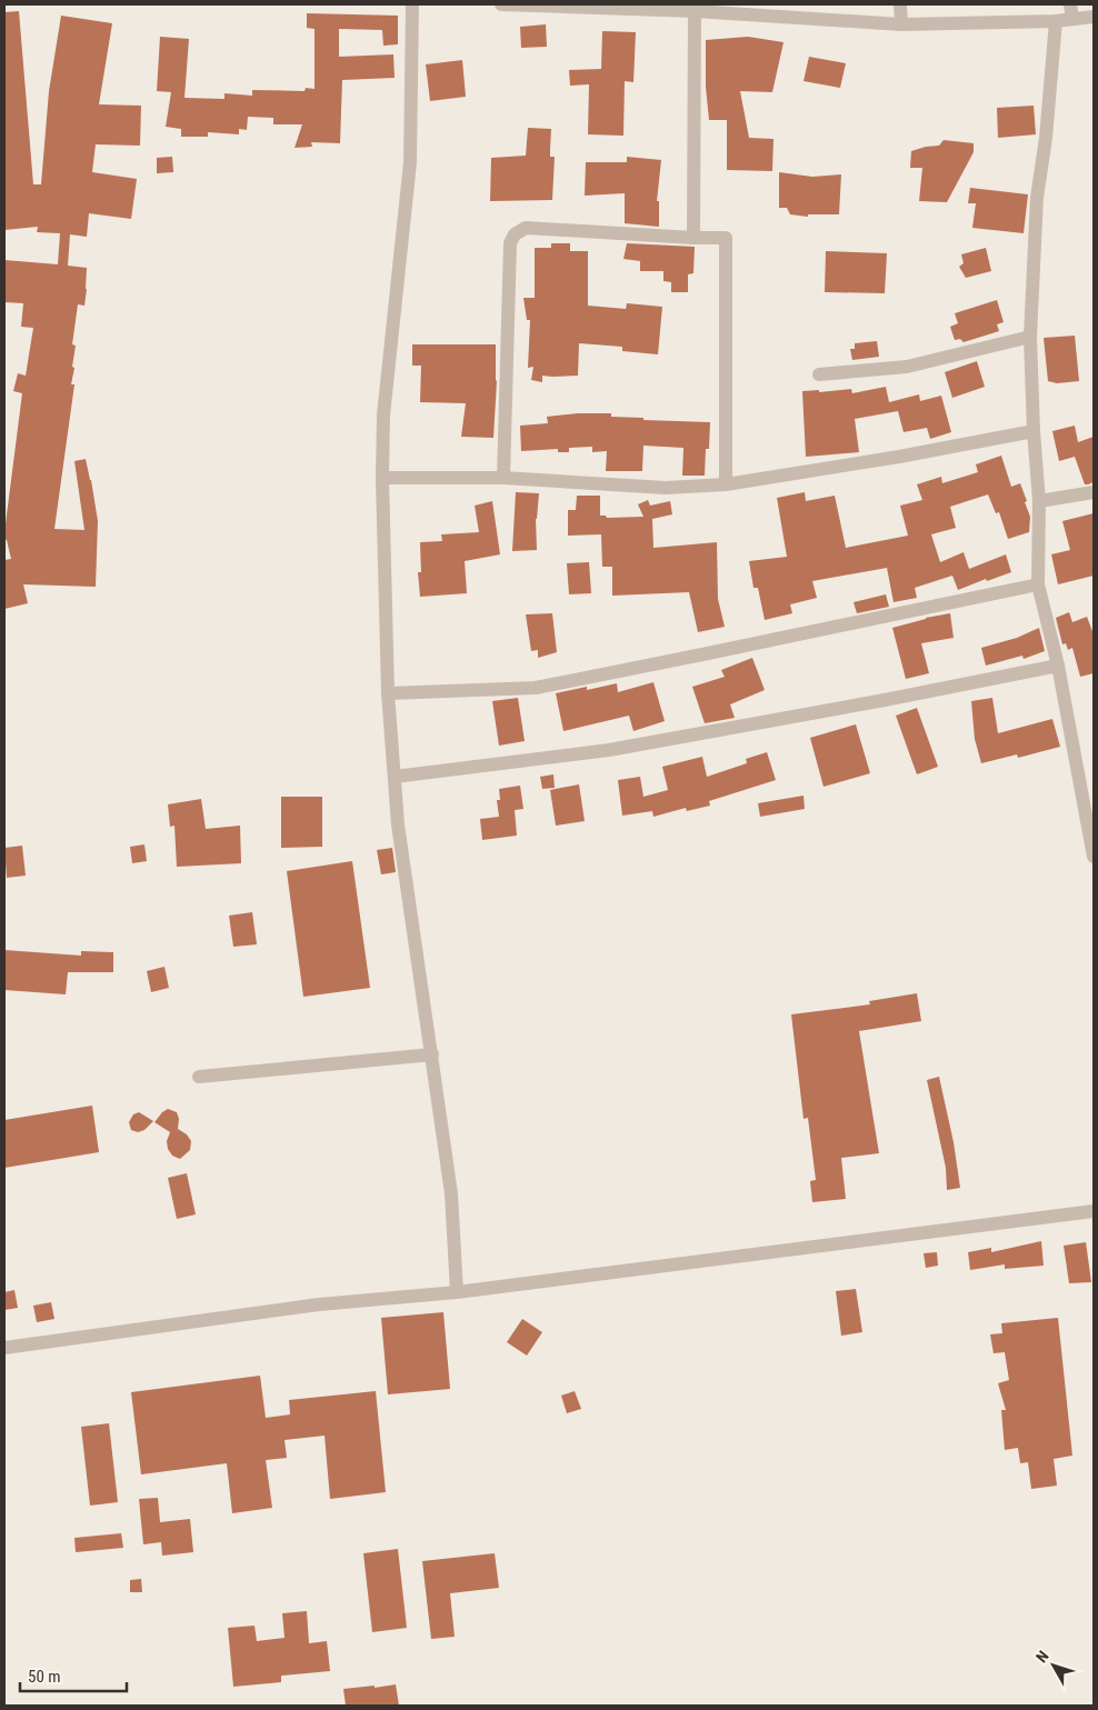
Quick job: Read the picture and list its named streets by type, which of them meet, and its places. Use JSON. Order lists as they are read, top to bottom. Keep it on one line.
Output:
{"scale_bar":"50 m","north":"top left"}
